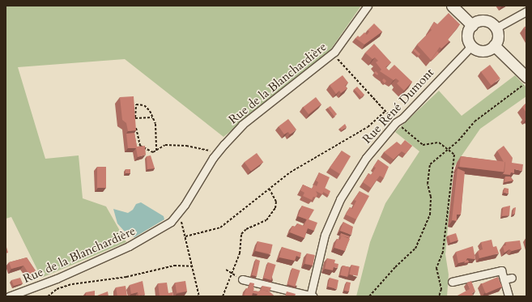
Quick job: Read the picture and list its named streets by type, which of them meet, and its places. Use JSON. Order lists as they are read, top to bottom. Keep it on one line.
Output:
{"streets":{"street":["Rue de la Blanchardière","Rue René Dumont"]}}
